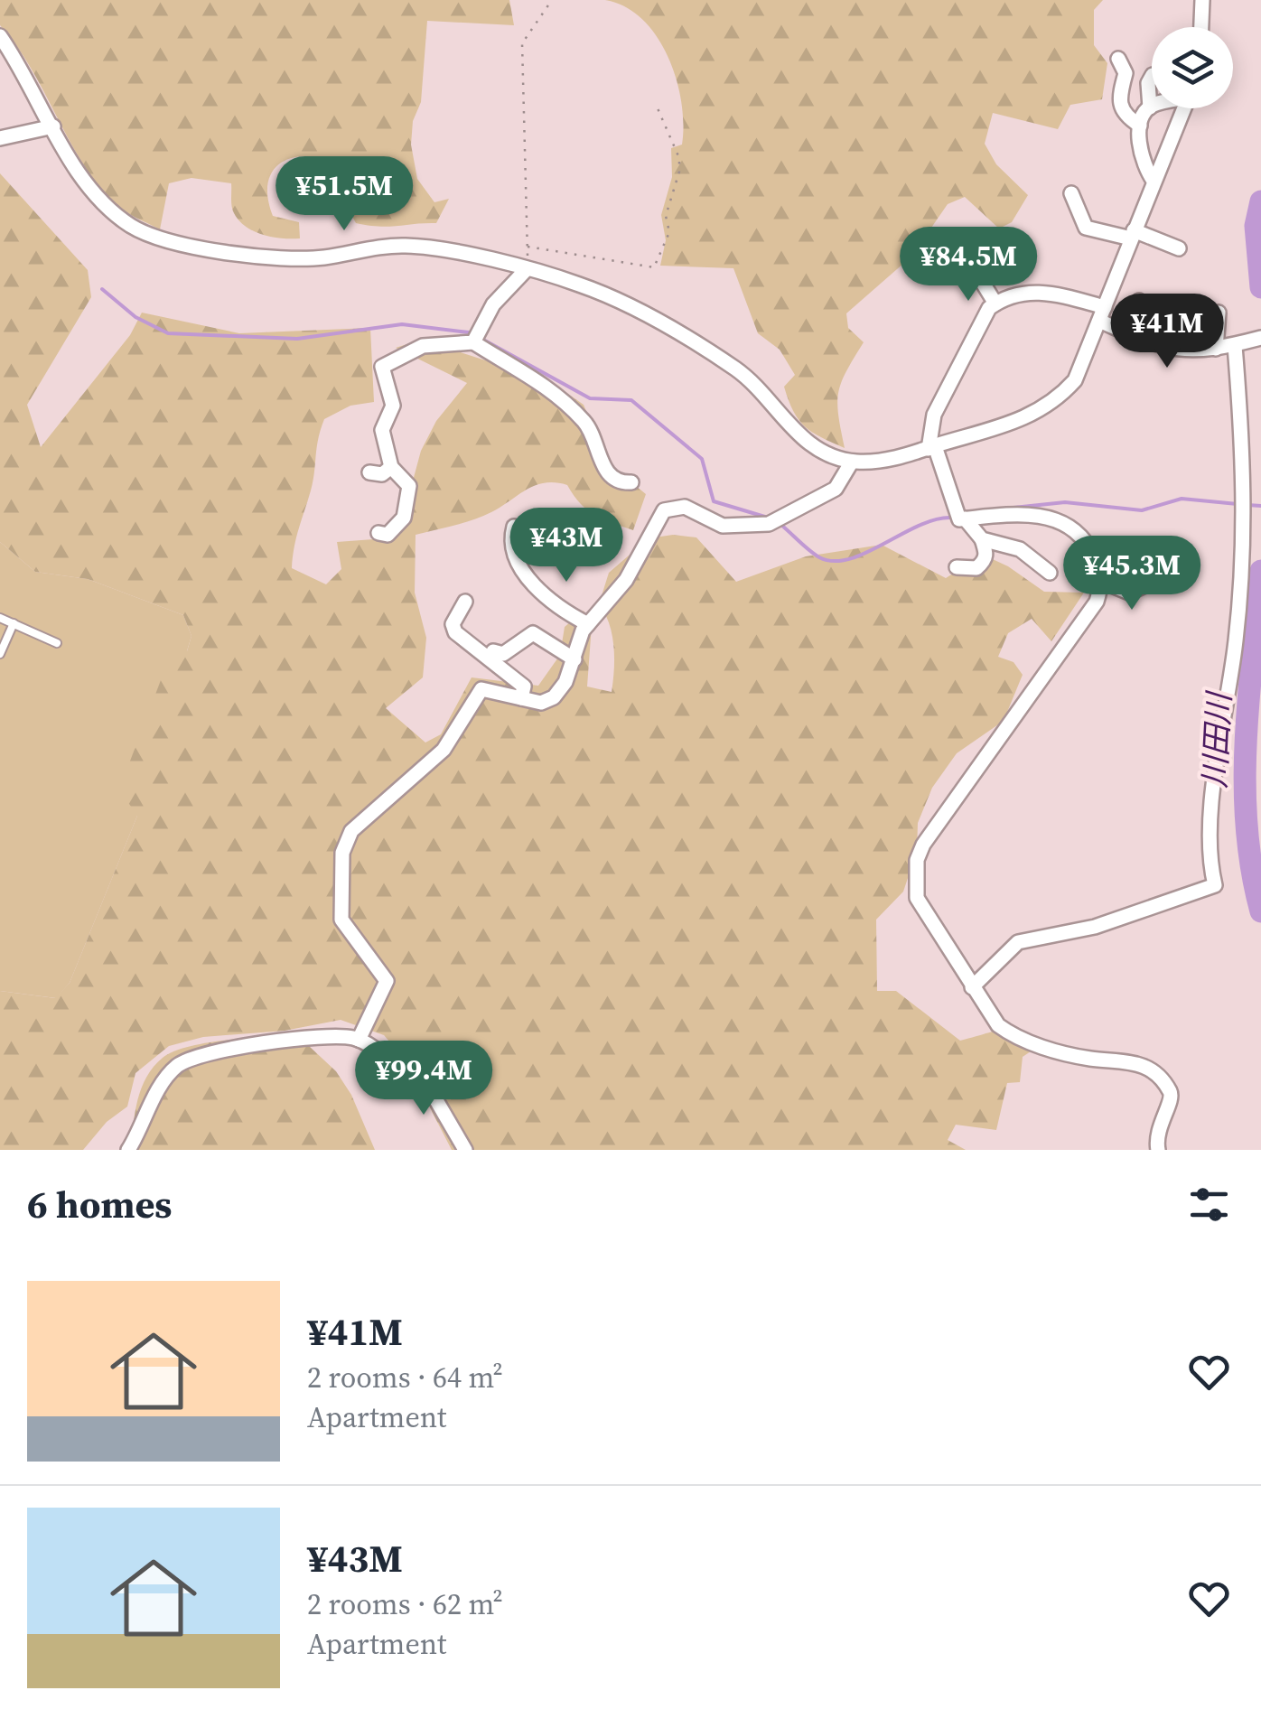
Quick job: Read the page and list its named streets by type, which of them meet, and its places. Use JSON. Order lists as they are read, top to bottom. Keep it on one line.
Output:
{"water":["川田川"],"page":{"price":["¥51.5M","¥84.5M","¥41M","¥43M","¥45.3M","¥99.4M"],"heading":"6 homes","list":[{"name":"¥41M","note":"2 rooms · 64 m² · Apartment"},{"name":"¥43M","note":"2 rooms · 62 m² · Apartment"}]}}
